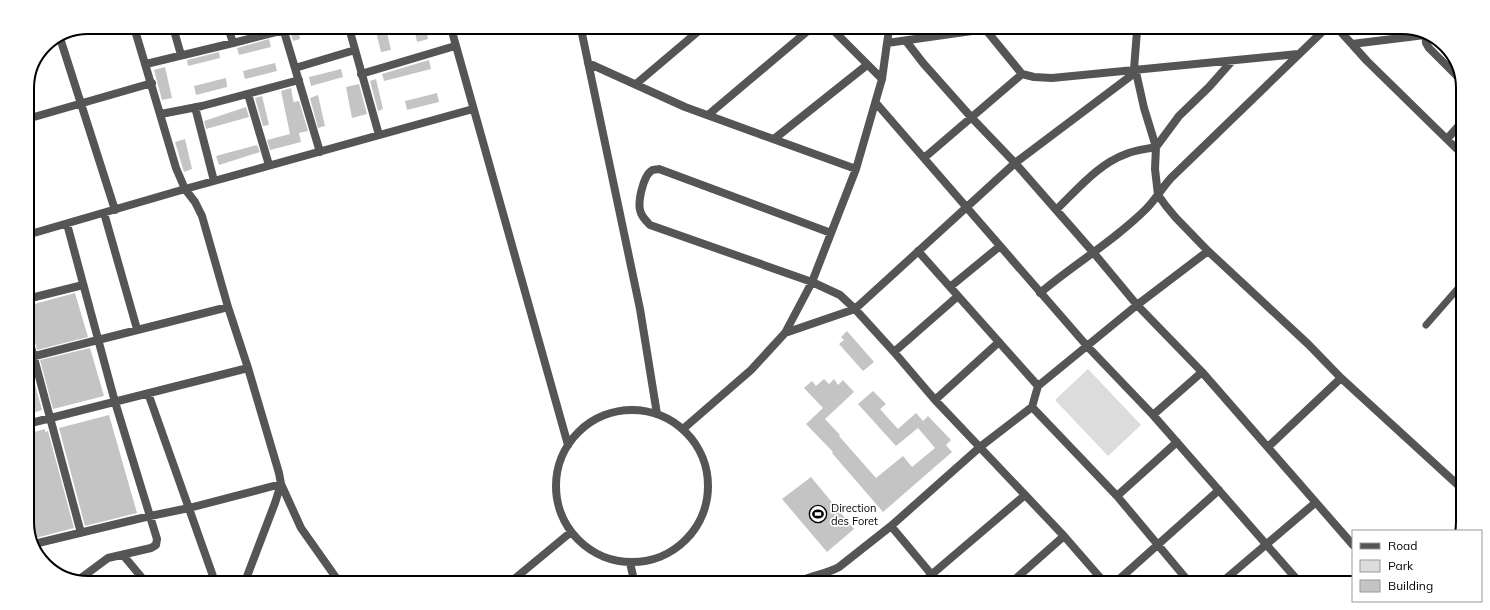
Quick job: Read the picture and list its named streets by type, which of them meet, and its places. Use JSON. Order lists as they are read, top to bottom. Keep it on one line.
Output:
{"places":{"sports":["Direction des Foret"]},"legend":["Road","Park","Building"]}
